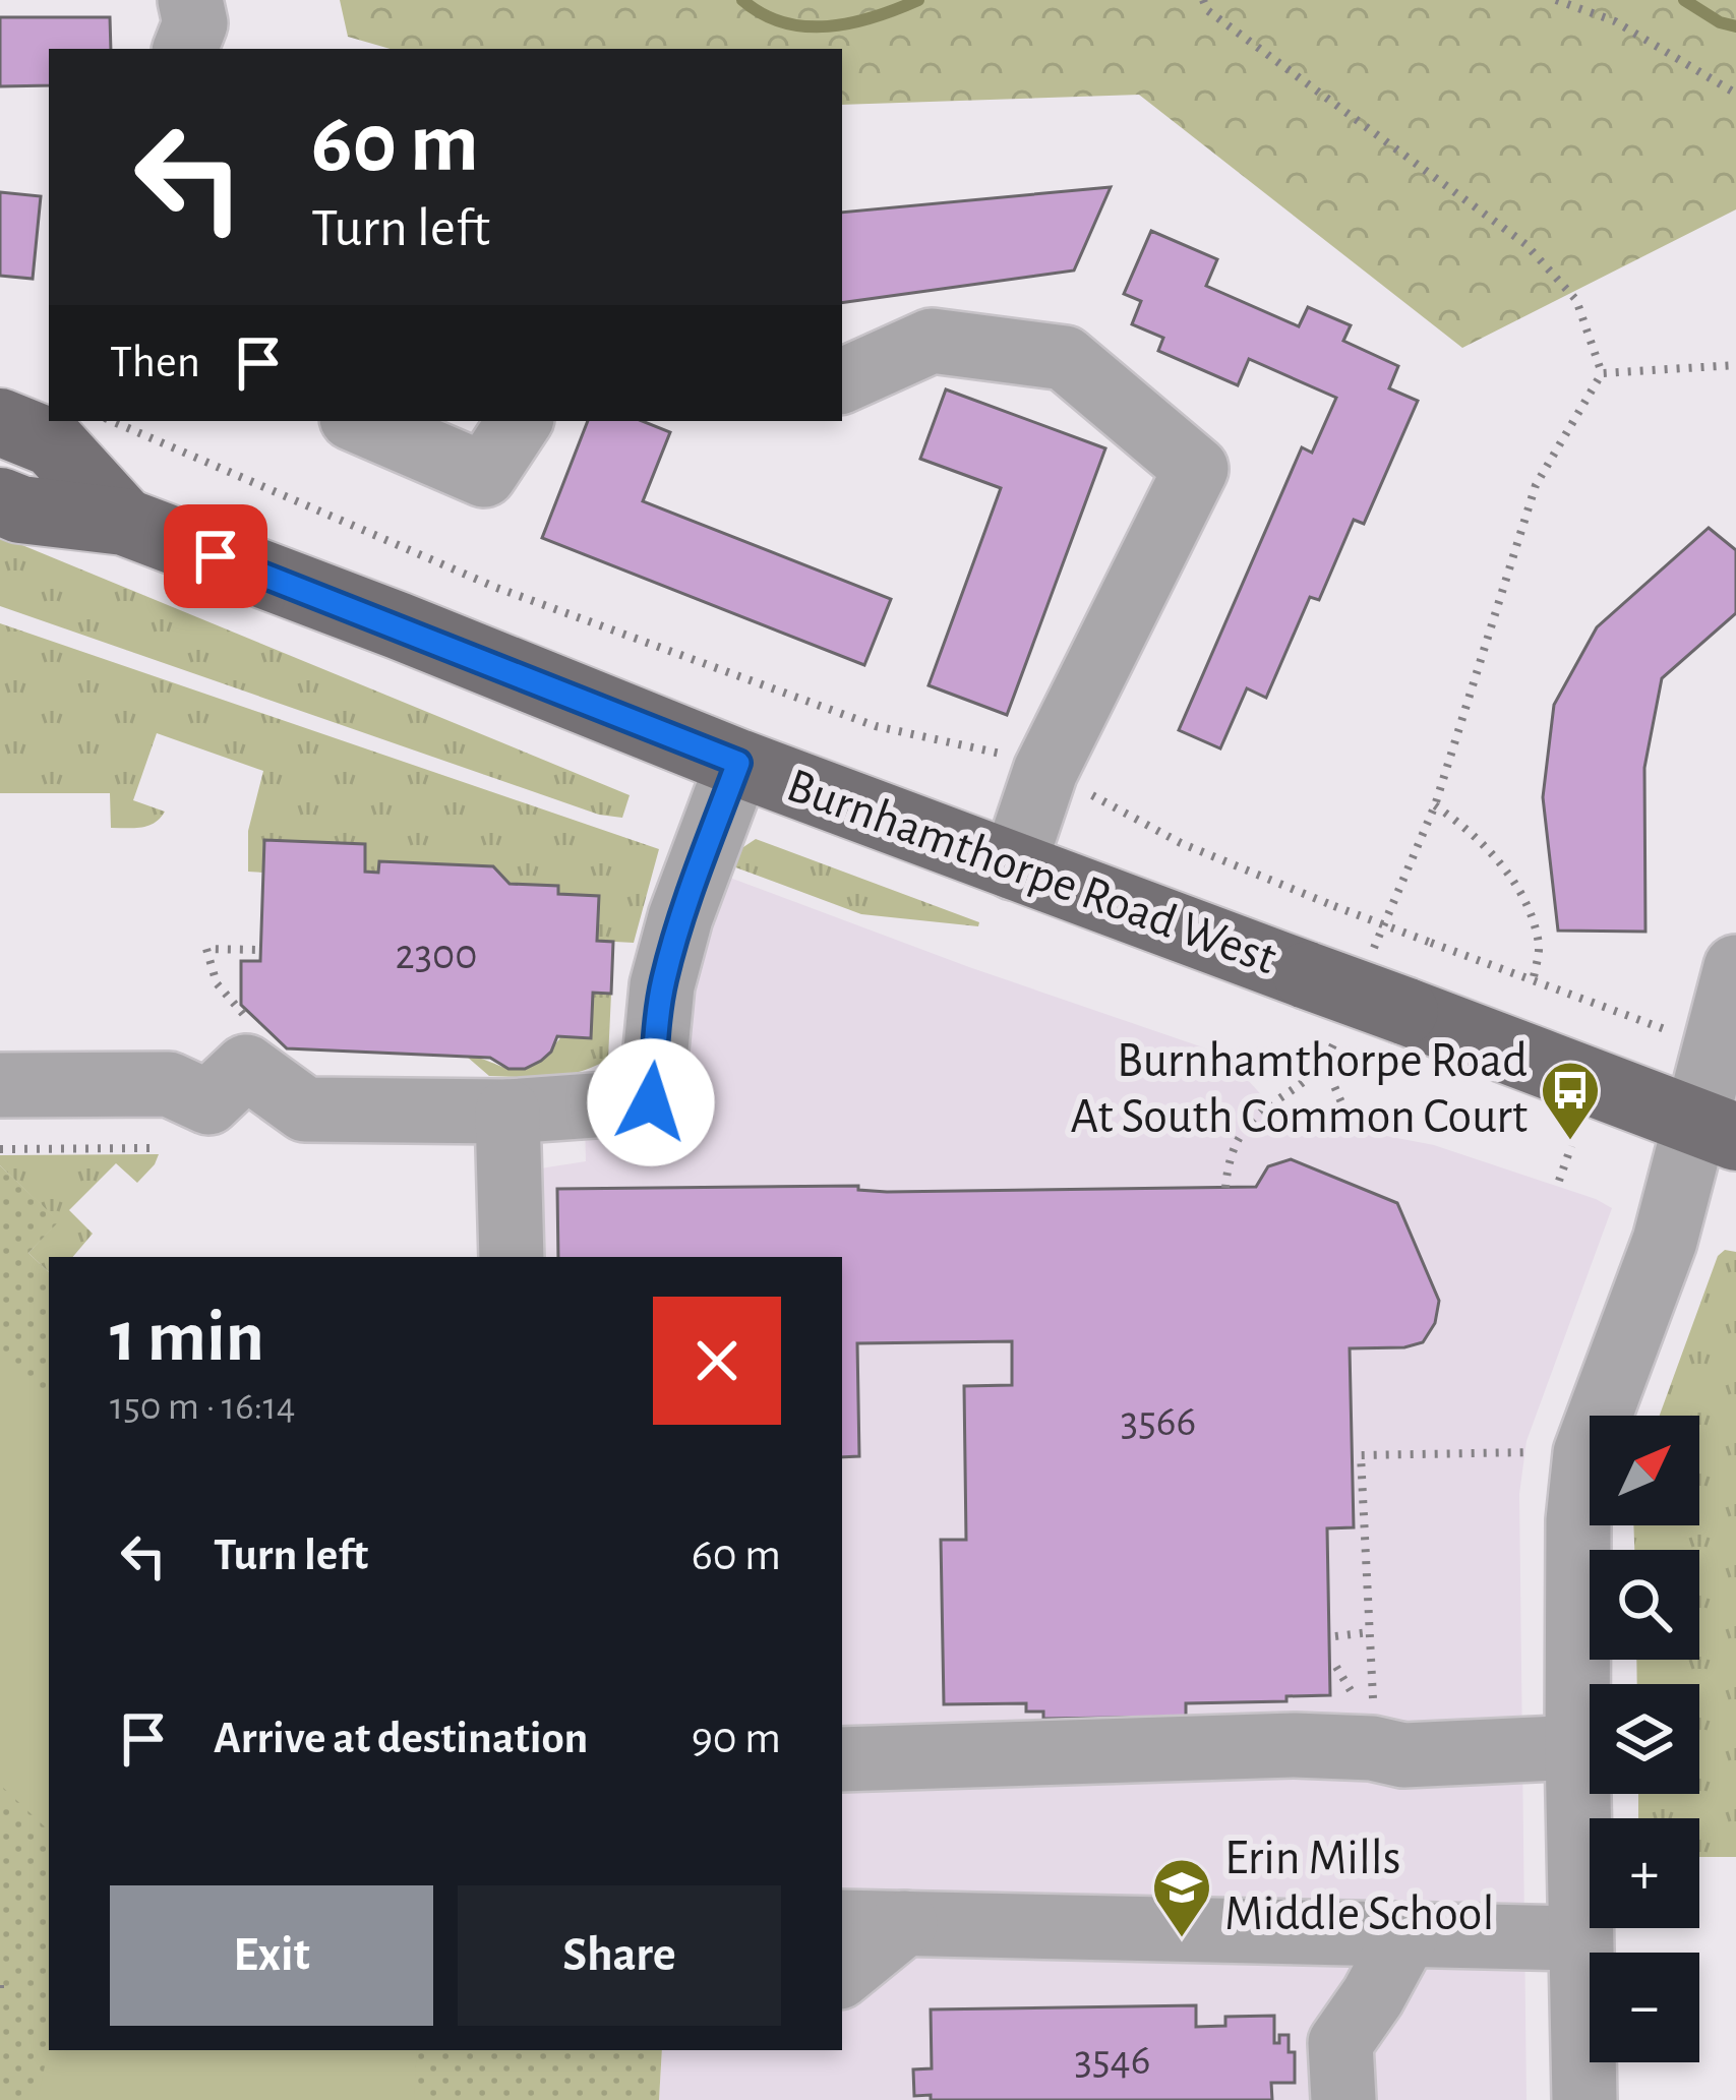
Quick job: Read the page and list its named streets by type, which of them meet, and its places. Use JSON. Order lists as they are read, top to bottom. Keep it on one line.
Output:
{"streets":{"main road":["Burnhamthorpe Road West"]},"places":{"bus stop":["Burnhamthorpe Road At South Common Court"],"school or university":["Erin Mills Middle School"]},"house_numbers":["2300","3566","3546"],"north":"top right","page":{"turn":["60 m","Turn left"],"then":"Then","heading":["1 min","150 m · 16:14"],"map_buttons":["+","−"],"list":[{"name":"Turn left","value":"60 m"},{"name":"Arrive at destination","value":"90 m"}],"buttons":["Exit","Share"]}}
